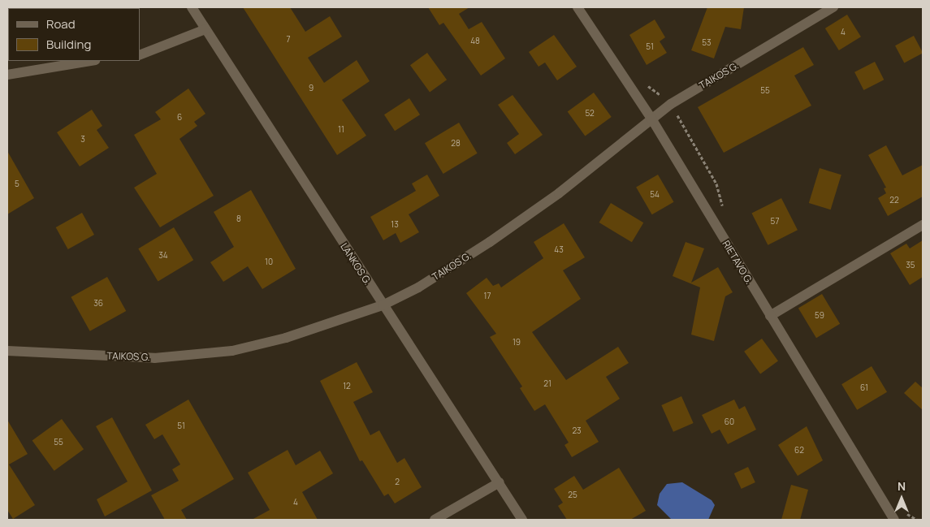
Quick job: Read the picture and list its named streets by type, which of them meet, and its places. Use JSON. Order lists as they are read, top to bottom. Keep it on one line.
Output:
{"streets":{"street":["TAIKOS G.","RIETAVO G.","LANKOS G."]},"crossings":[["TAIKOS G.","RIETAVO G."],["TAIKOS G.","LANKOS G."]],"house_numbers":["4","7","48","53","51","9","55","52","6","11","3","28","5","54","22","8","57","13","43","34","10","35","17","36","59","19","21","12","61","60","51","23","55","62","2","25","4"],"legend":["Road","Building"],"north":"top"}
